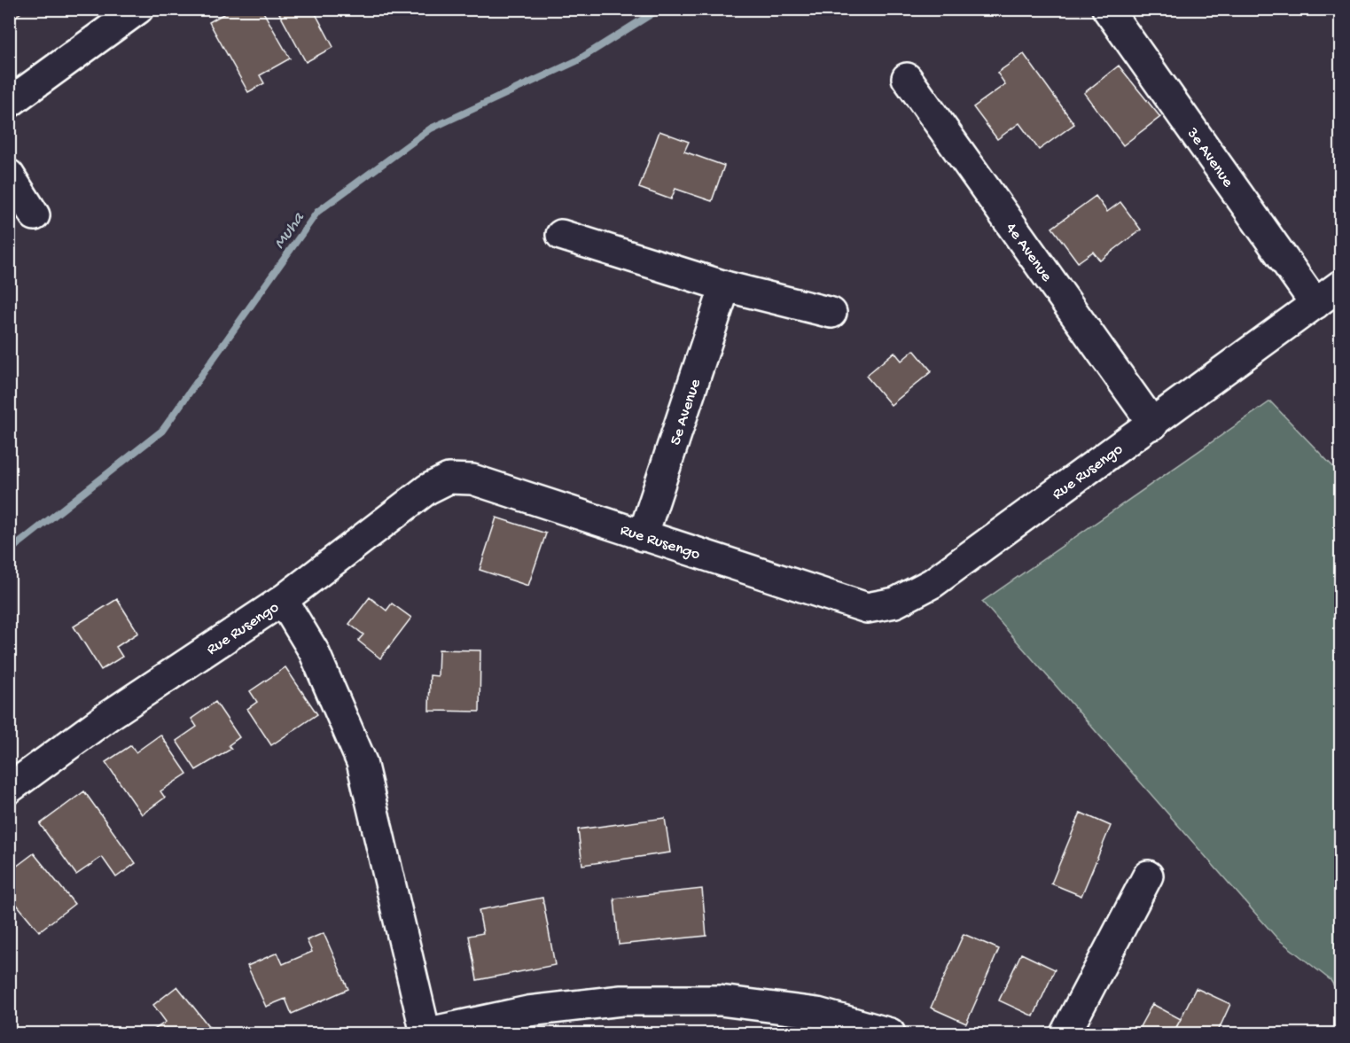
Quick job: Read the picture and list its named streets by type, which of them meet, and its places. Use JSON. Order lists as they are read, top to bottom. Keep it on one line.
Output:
{"streets":{"street":["3e Avenue","4e Avenue","5e Avenue","Rue Rusengo"]},"crossings":[["3e Avenue","Rue Rusengo"],["4e Avenue","Rue Rusengo"],["5e Avenue","Rue Rusengo"]],"water":["Muha"]}
